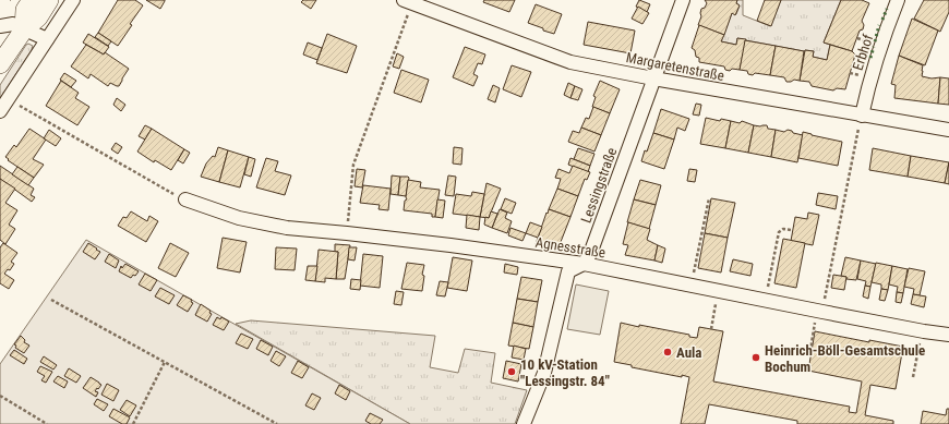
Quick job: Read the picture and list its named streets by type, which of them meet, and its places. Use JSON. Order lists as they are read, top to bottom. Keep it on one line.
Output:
{"streets":{"street":["Erbhof","Margaretenstraße","Lessingstraße","Agnesstraße"]},"crossings":[["Erbhof","Margaretenstraße"],["Margaretenstraße","Lessingstraße"],["Lessingstraße","Agnesstraße"]],"places":["Aula","Heinrich-Böll-Gesamtschule Bochum","10 kV-Station \"Lessingstr. 84\""]}
